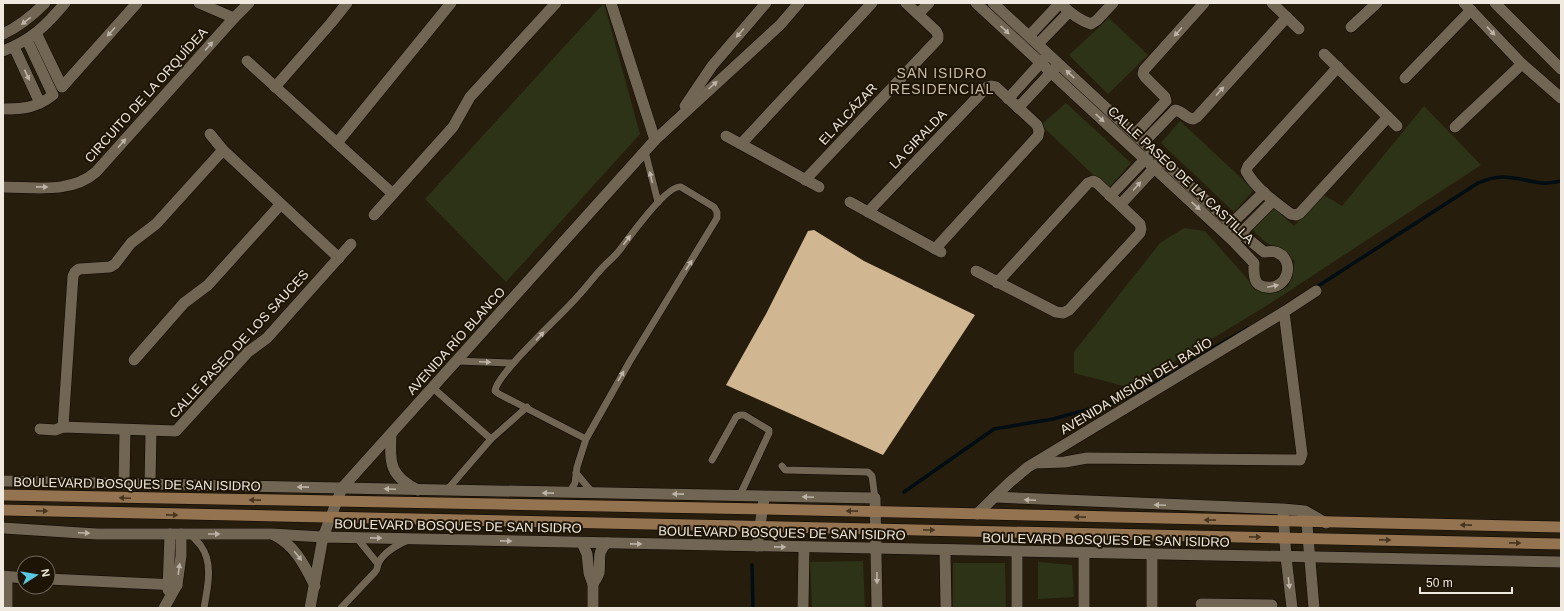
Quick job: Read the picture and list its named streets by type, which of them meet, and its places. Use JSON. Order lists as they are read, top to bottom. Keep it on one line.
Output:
{"streets":{"main road":["BOULEVARD BOSQUES DE SAN ISIDRO"],"street":["CIRCUITO DE LA ORQUÍDEA","EL ALCÁZAR","LA GIRALDA","CALLE PASEO DE LA CASTILLA","AVENIDA RÍO BLANCO","CALLE PASEO DE LOS SAUCES","AVENIDA MISIÓN DEL BAJÍO"]},"crossings":[["AVENIDA RÍO BLANCO","BOULEVARD BOSQUES DE SAN ISIDRO"],["AVENIDA MISIÓN DEL BAJÍO","BOULEVARD BOSQUES DE SAN ISIDRO"]],"one_way":["CIRCUITO DE LA ORQUÍDEA"],"districts":["SAN ISIDRO RESIDENCIAL"],"scale_bar":"50 m","north":"right"}
